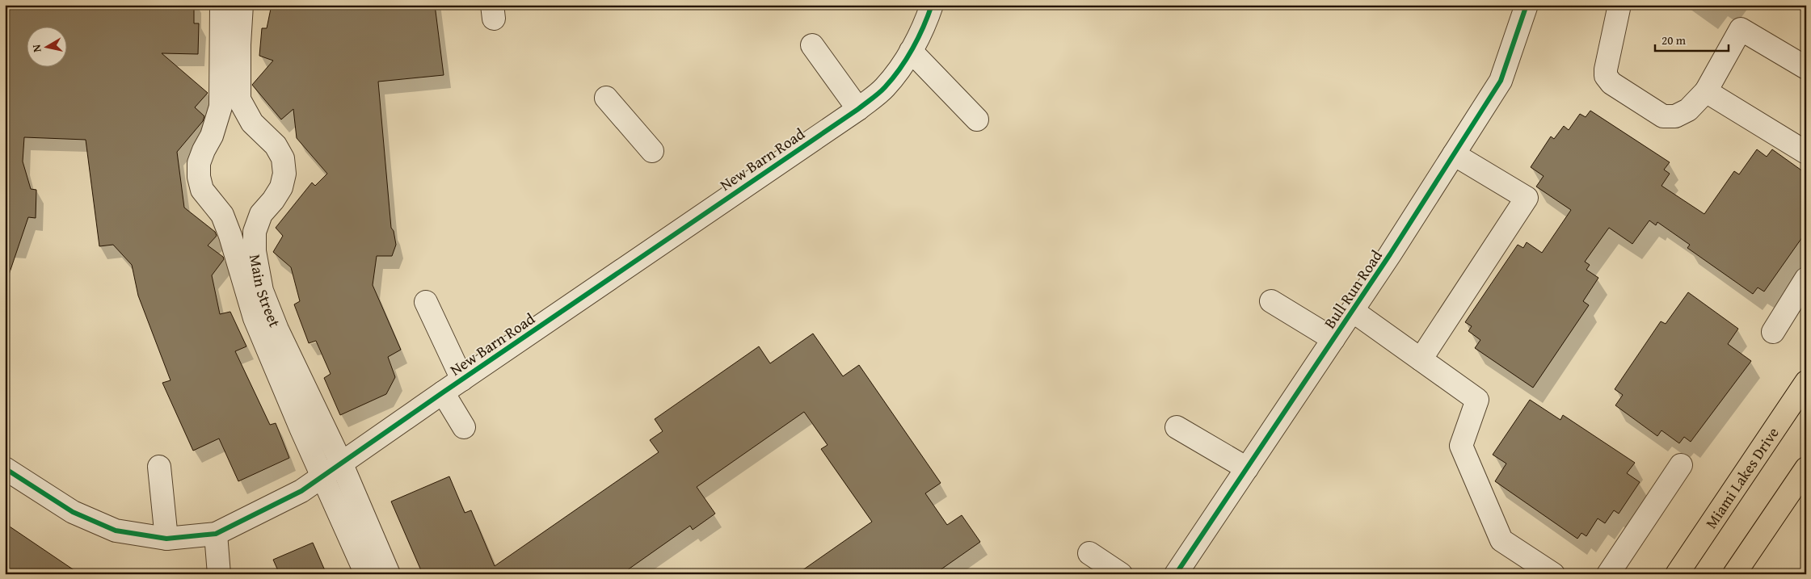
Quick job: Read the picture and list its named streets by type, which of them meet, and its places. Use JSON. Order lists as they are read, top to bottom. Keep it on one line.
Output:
{"streets":{"main road":["Miami Lakes Drive"],"street":["New Barn Road","Bull Run Road","Main Street"]},"crossings":[["New Barn Road","Main Street"]],"scale_bar":"20 m","north":"left"}
